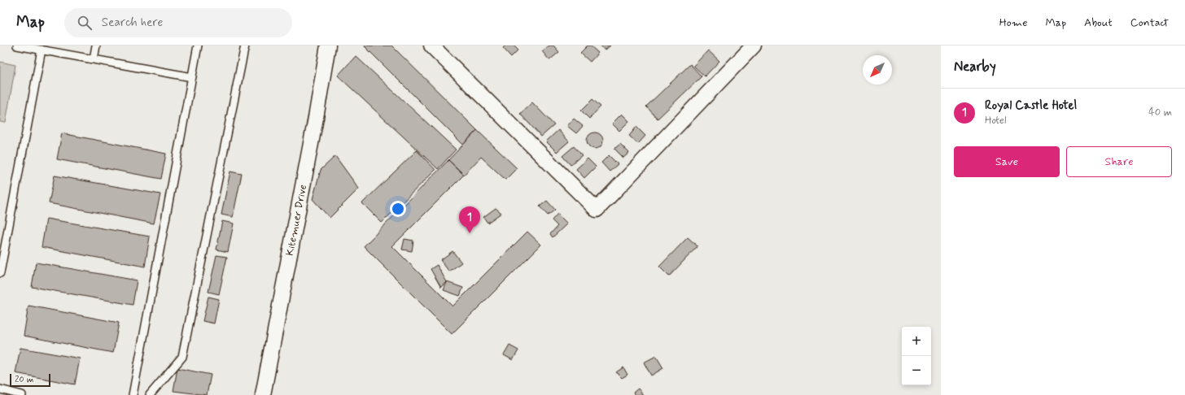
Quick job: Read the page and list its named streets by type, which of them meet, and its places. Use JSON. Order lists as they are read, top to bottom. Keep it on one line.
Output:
{"streets":{"street":["Kitemuer Drive"]},"scale_bar":"20 m","north":"bottom left","page":{"header":"Map","search":"Search here","nav":["Home","Map","About","Contact"],"heading":"Nearby","list":[{"mark":"1","name":"Royal Castle Hotel","note":"Hotel","value":"40 m"}],"buttons":["Save","Share"],"pins":"1","map_buttons":["+","−"],"scale":"20 m"}}
